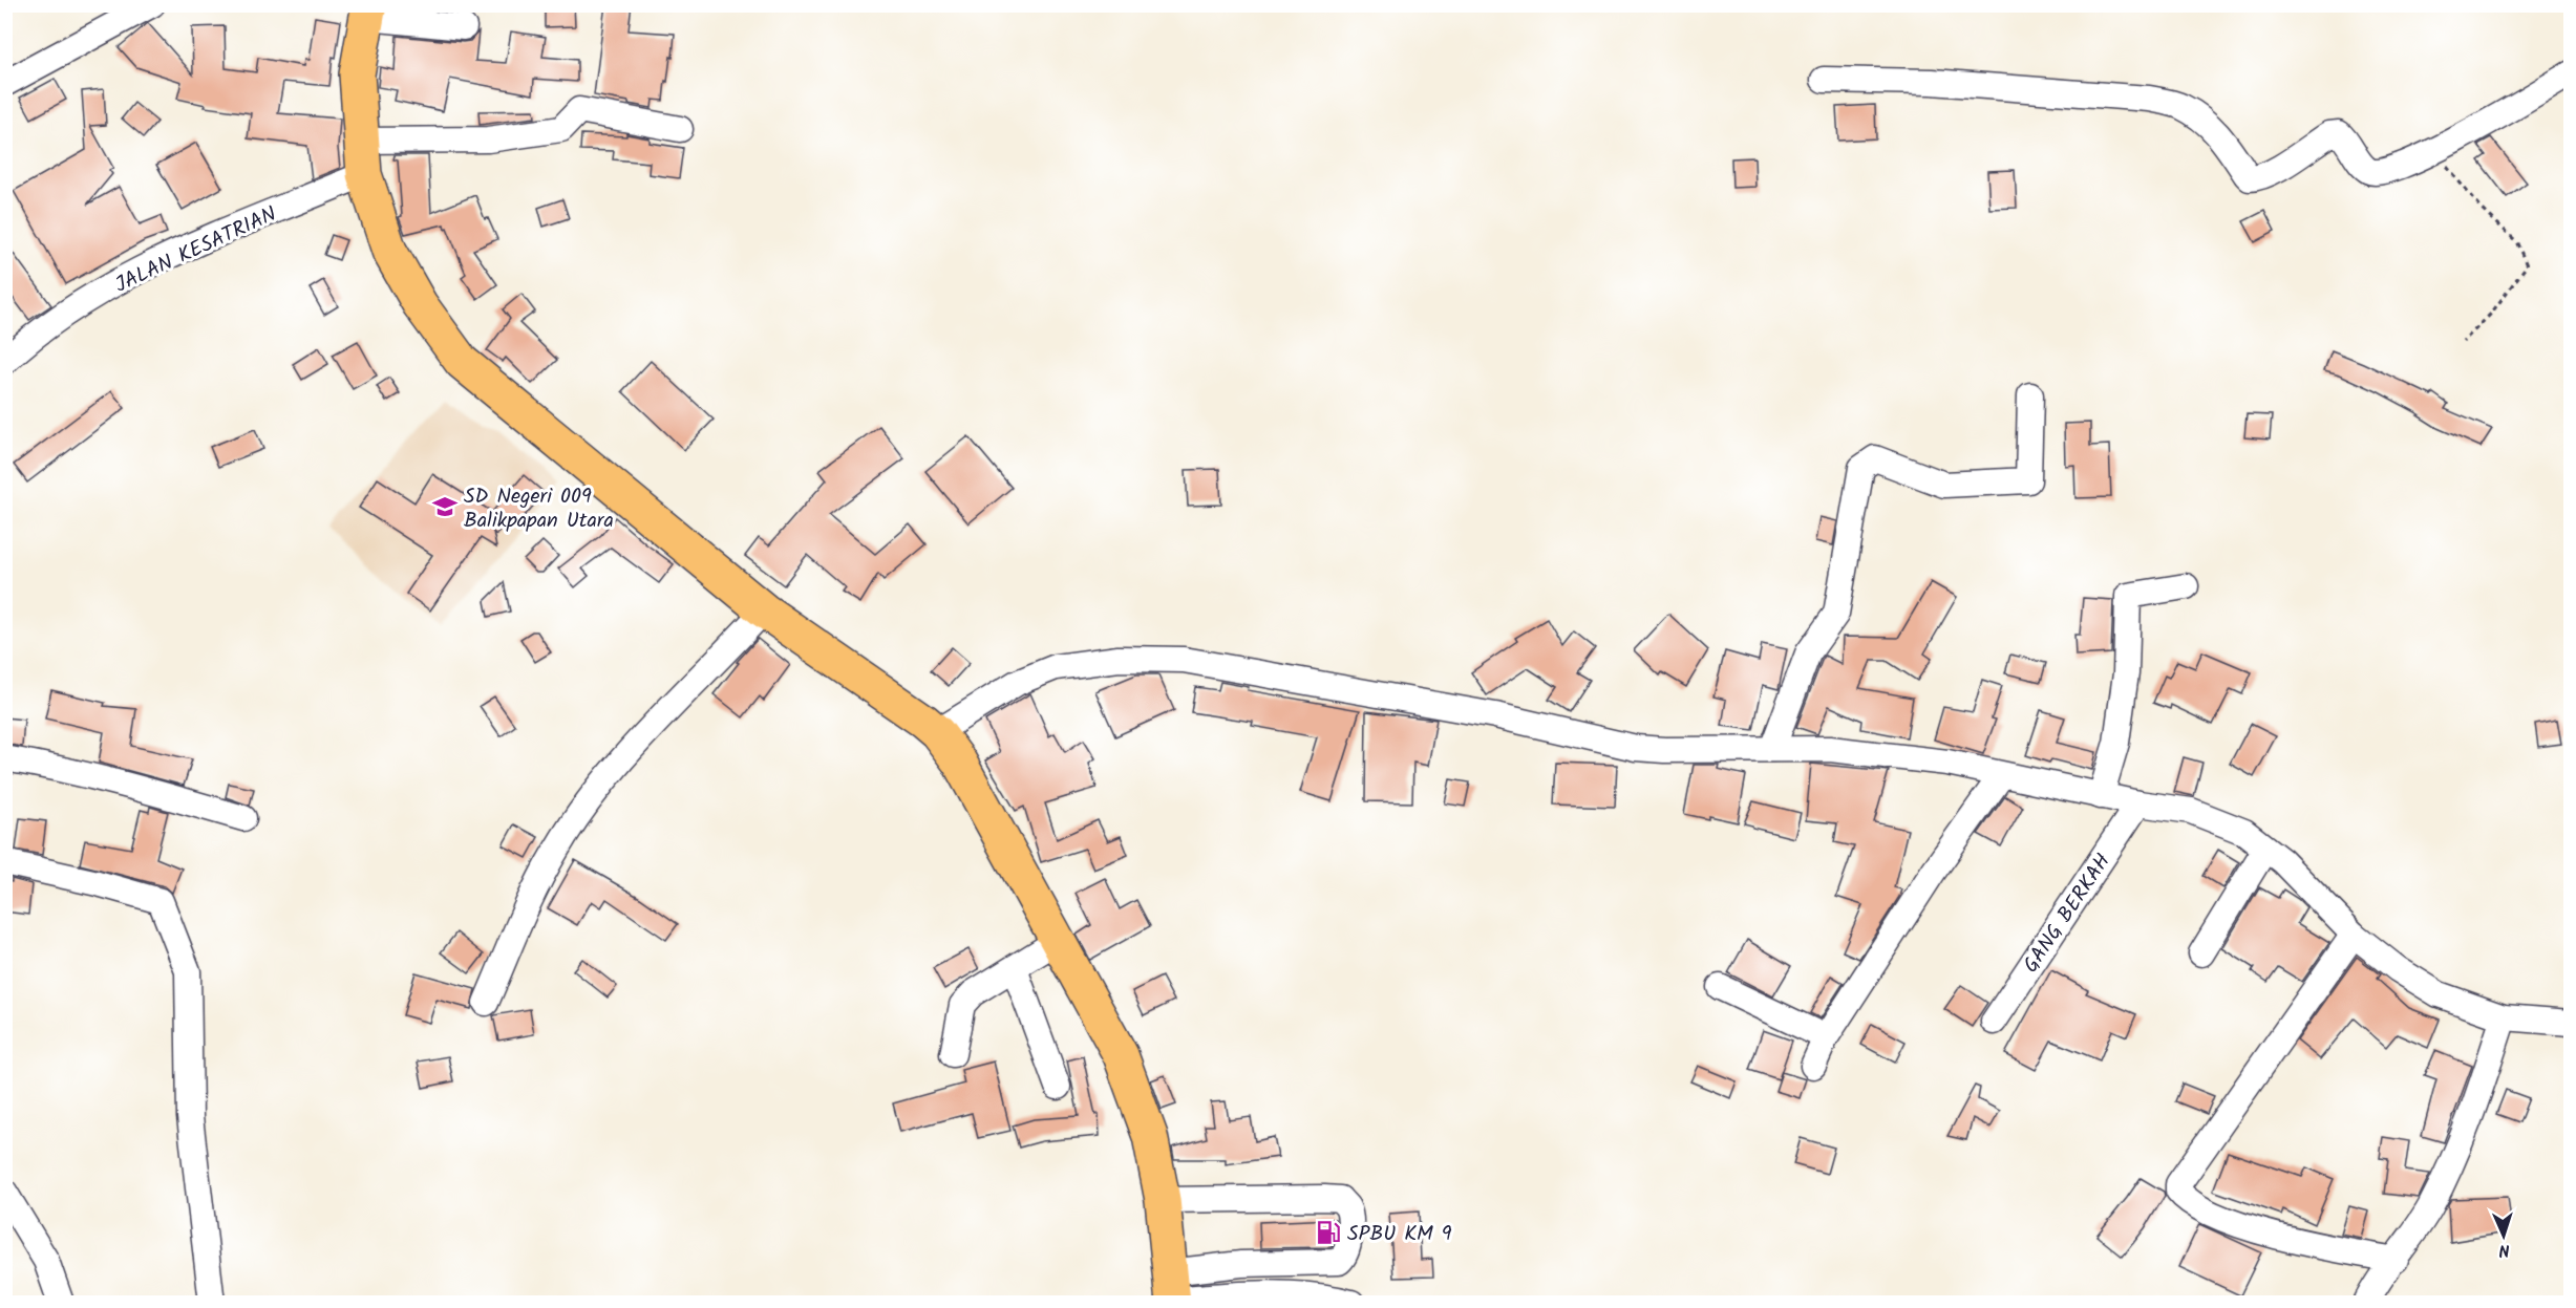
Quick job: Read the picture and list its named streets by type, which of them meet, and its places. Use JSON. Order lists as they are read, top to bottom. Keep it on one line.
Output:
{"streets":{"street":["JALAN KESATRIAN","GANG BERKAH"]},"places":{"school or university":["SD Negeri 009 Balikpapan Utara"],"fuel station":["SPBU KM 9"]},"north":"bottom"}
